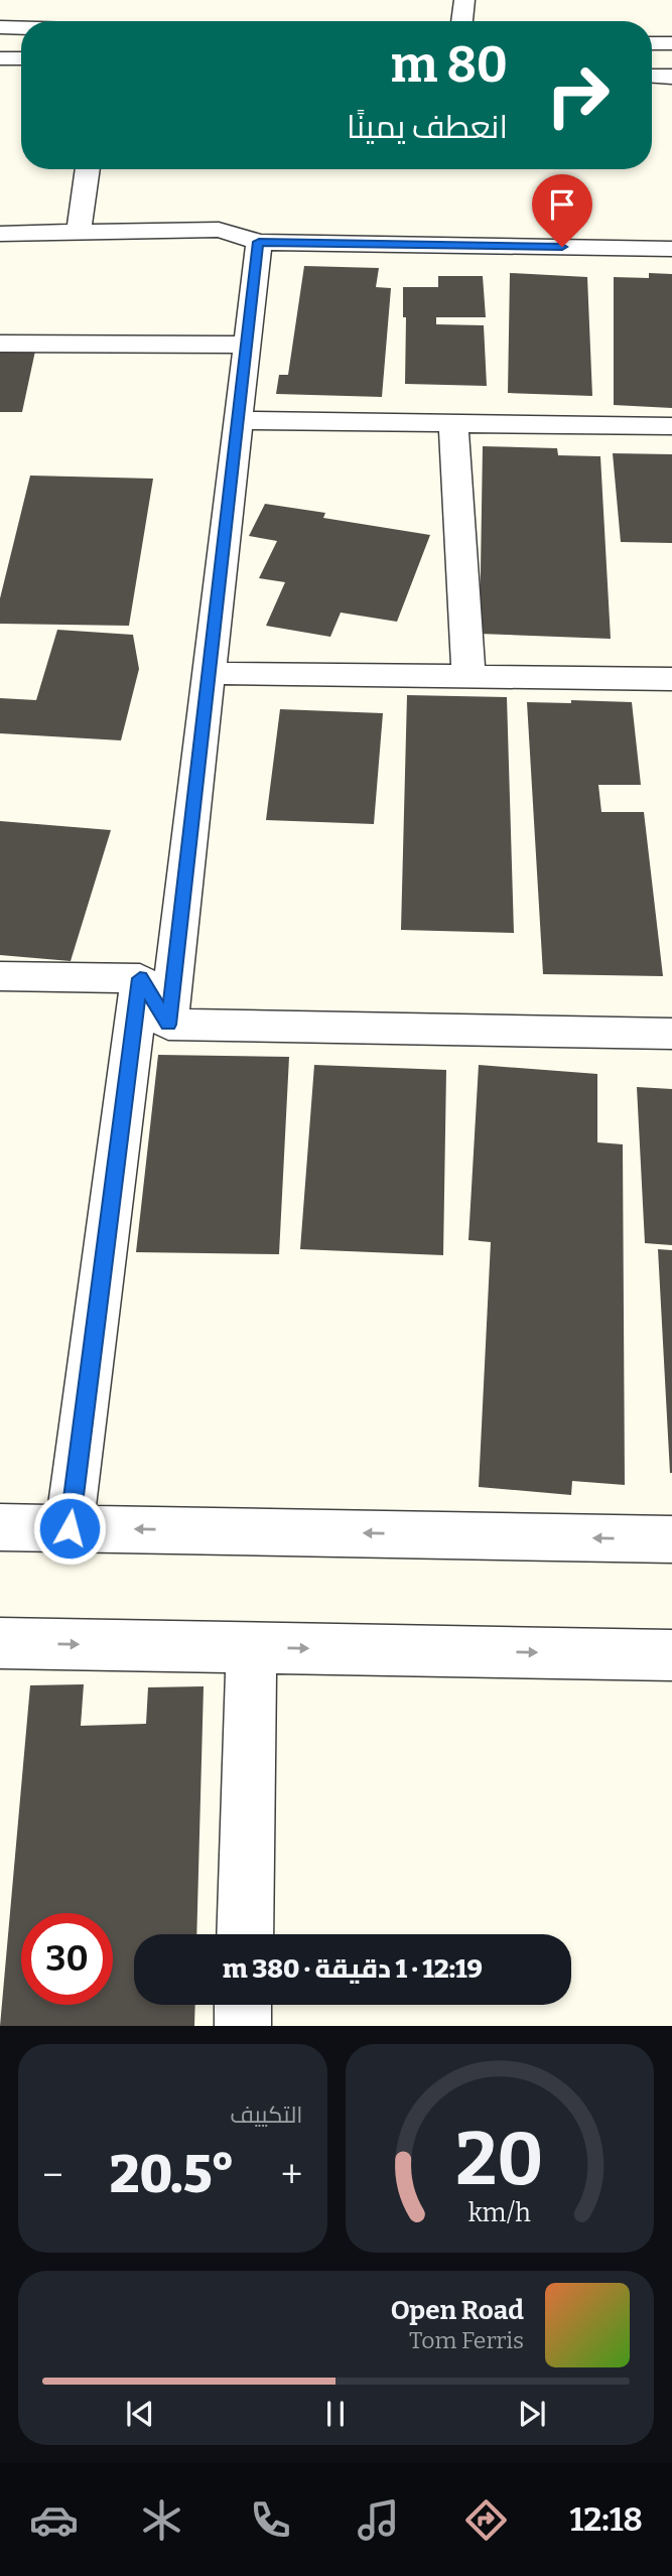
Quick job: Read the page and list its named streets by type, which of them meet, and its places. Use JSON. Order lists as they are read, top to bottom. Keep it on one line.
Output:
{"page":{"turn":["80 m","انعطف يمينًا"],"limit":"30","trip":"12:19 · 1 دقيقة · 380 m","tile":"التكييف","heat":["−","20.5°","+"],"song":["Open Road","Tom Ferris"],"tabs":"12:18","gauge":["20","km/h"]}}
